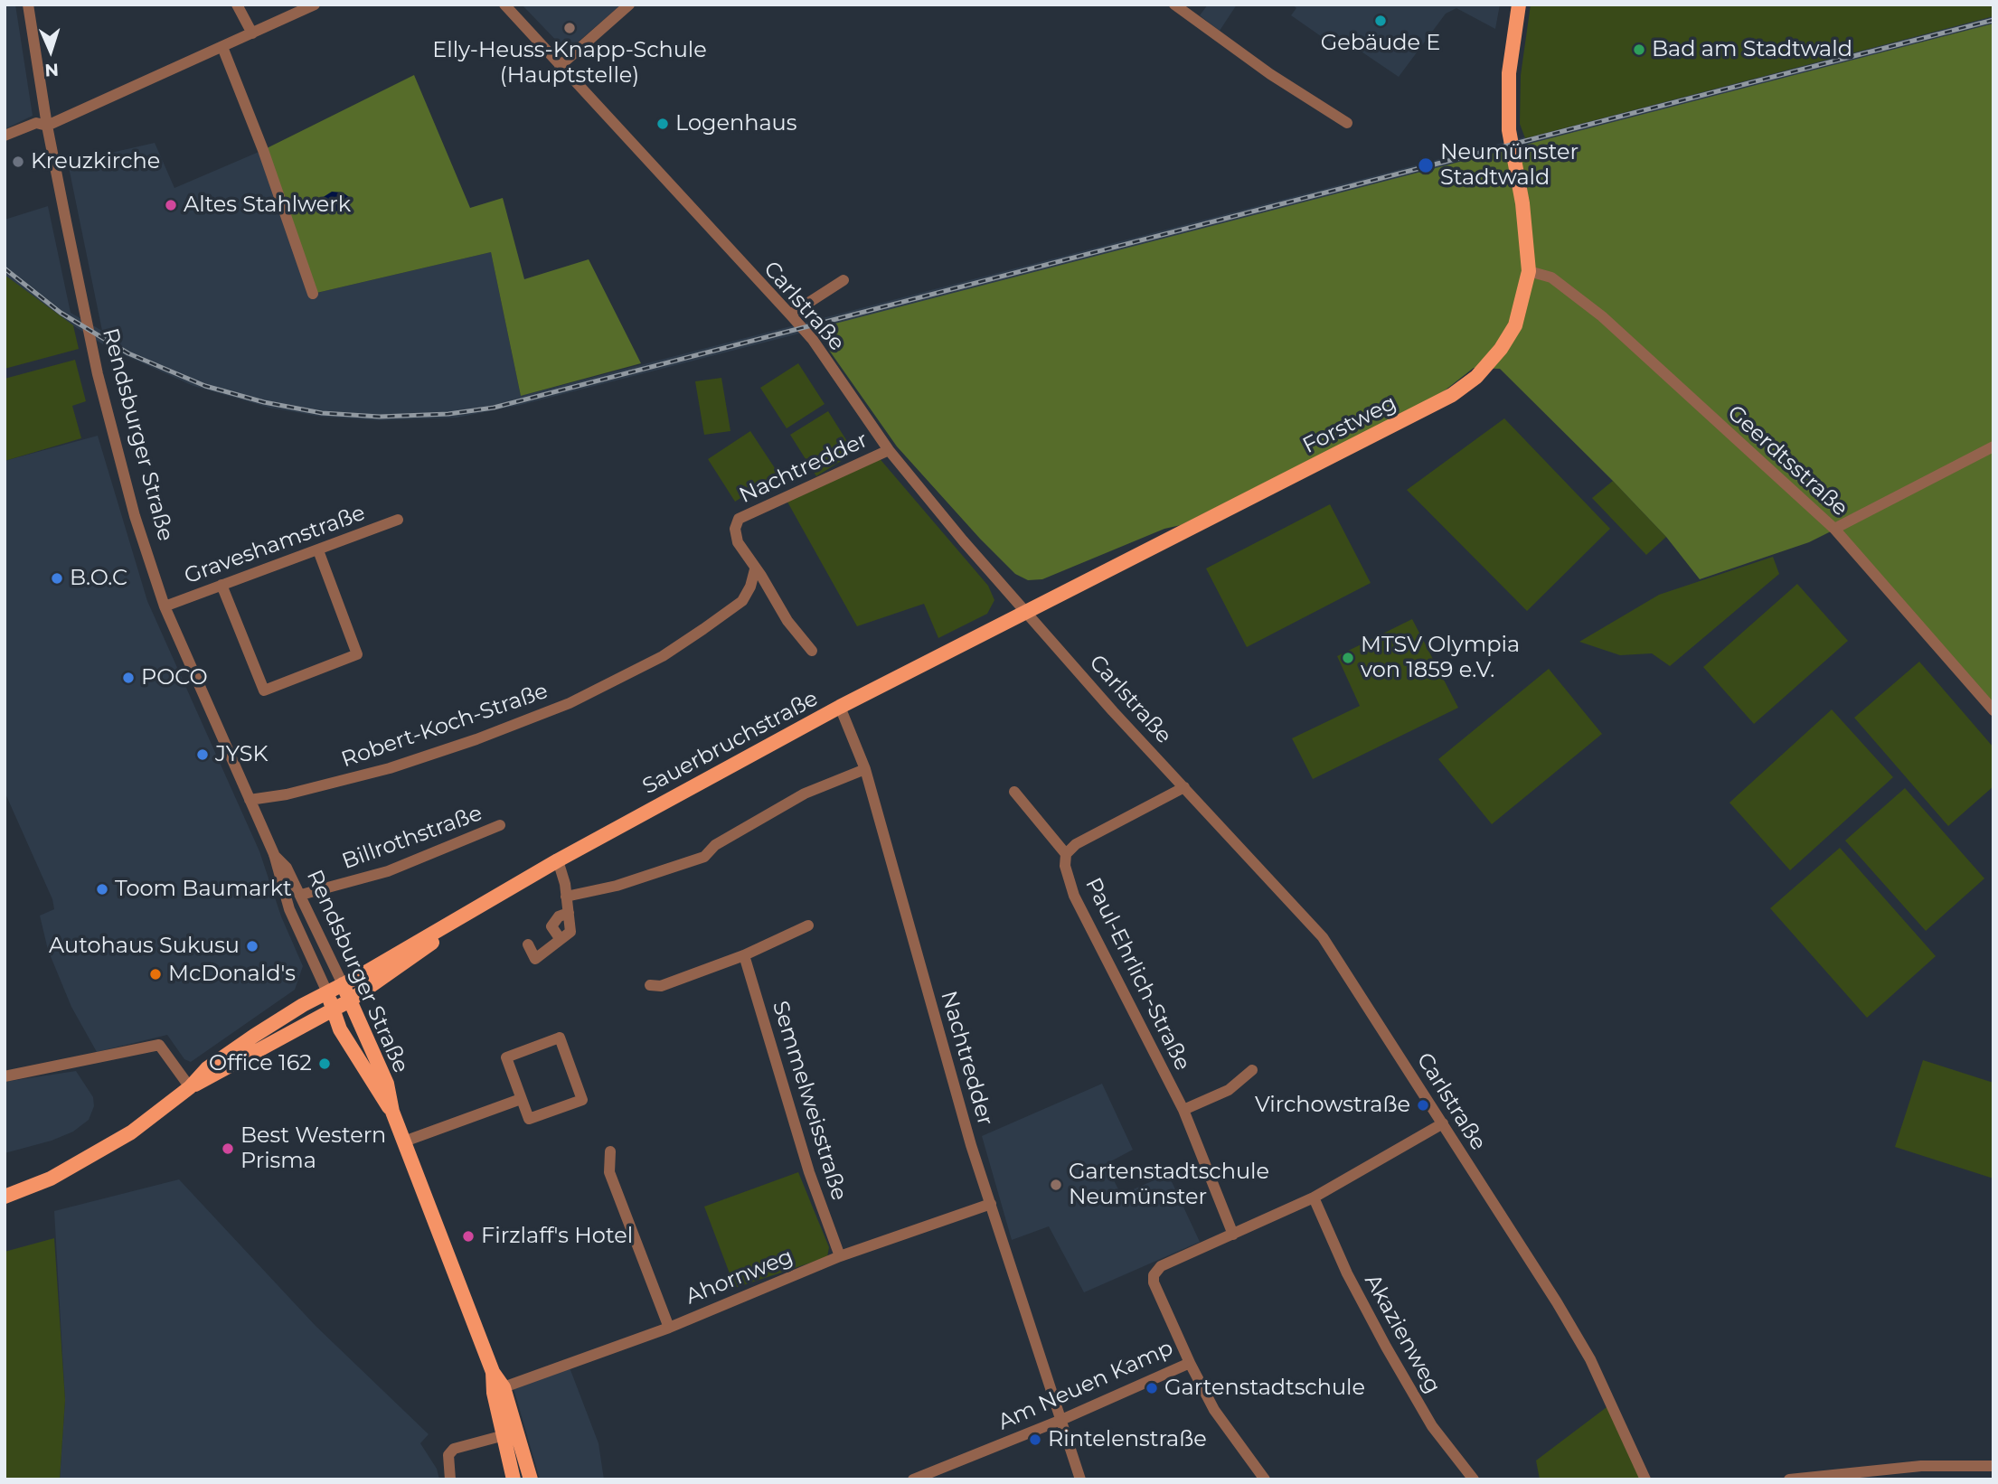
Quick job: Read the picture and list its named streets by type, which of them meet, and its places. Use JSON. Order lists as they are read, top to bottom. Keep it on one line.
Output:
{"streets":{"main road":["Forstweg","Rendsburger Straße","Sauerbruchstraße"],"street":["Carlstraße","Geerdtsstraße","Nachtredder","Graveshamstraße","Robert-Koch-Straße","Billrothstraße","Paul-Ehrlich-Straße","Semmelweisstraße","Ahornweg","Akazienweg","Am Neuen Kamp"]},"crossings":[["Carlstraße","Forstweg"],["Carlstraße","Nachtredder"],["Carlstraße","Sauerbruchstraße"],["Forstweg","Geerdtsstraße"],["Forstweg","Sauerbruchstraße"],["Rendsburger Straße","Graveshamstraße"],["Rendsburger Straße","Robert-Koch-Straße"],["Rendsburger Straße","Sauerbruchstraße"],["Rendsburger Straße","Billrothstraße"],["Rendsburger Straße","Ahornweg"],["Nachtredder","Robert-Koch-Straße"],["Nachtredder","Sauerbruchstraße"],["Nachtredder","Ahornweg"],["Nachtredder","Am Neuen Kamp"],["Paul-Ehrlich-Straße","Am Neuen Kamp"],["Semmelweisstraße","Ahornweg"]],"places":["Gebäude E","Elly-Heuss-Knapp-Schule (Hauptstelle)","Bad am Stadtwald","Logenhaus","Kreuzkirche","Neumünster Stadtwald","Altes Stahlwerk","B.O.C","MTSV Olympia von 1859 e.V.","POCO","JYSK","Toom Baumarkt","Autohaus Sukusu","McDonald's","Office 162","Virchowstraße","Best Western Prisma","Gartenstadtschule Neumünster","Firzlaff's Hotel","Gartenstadtschule","Rintelenstraße"],"north":"bottom"}
